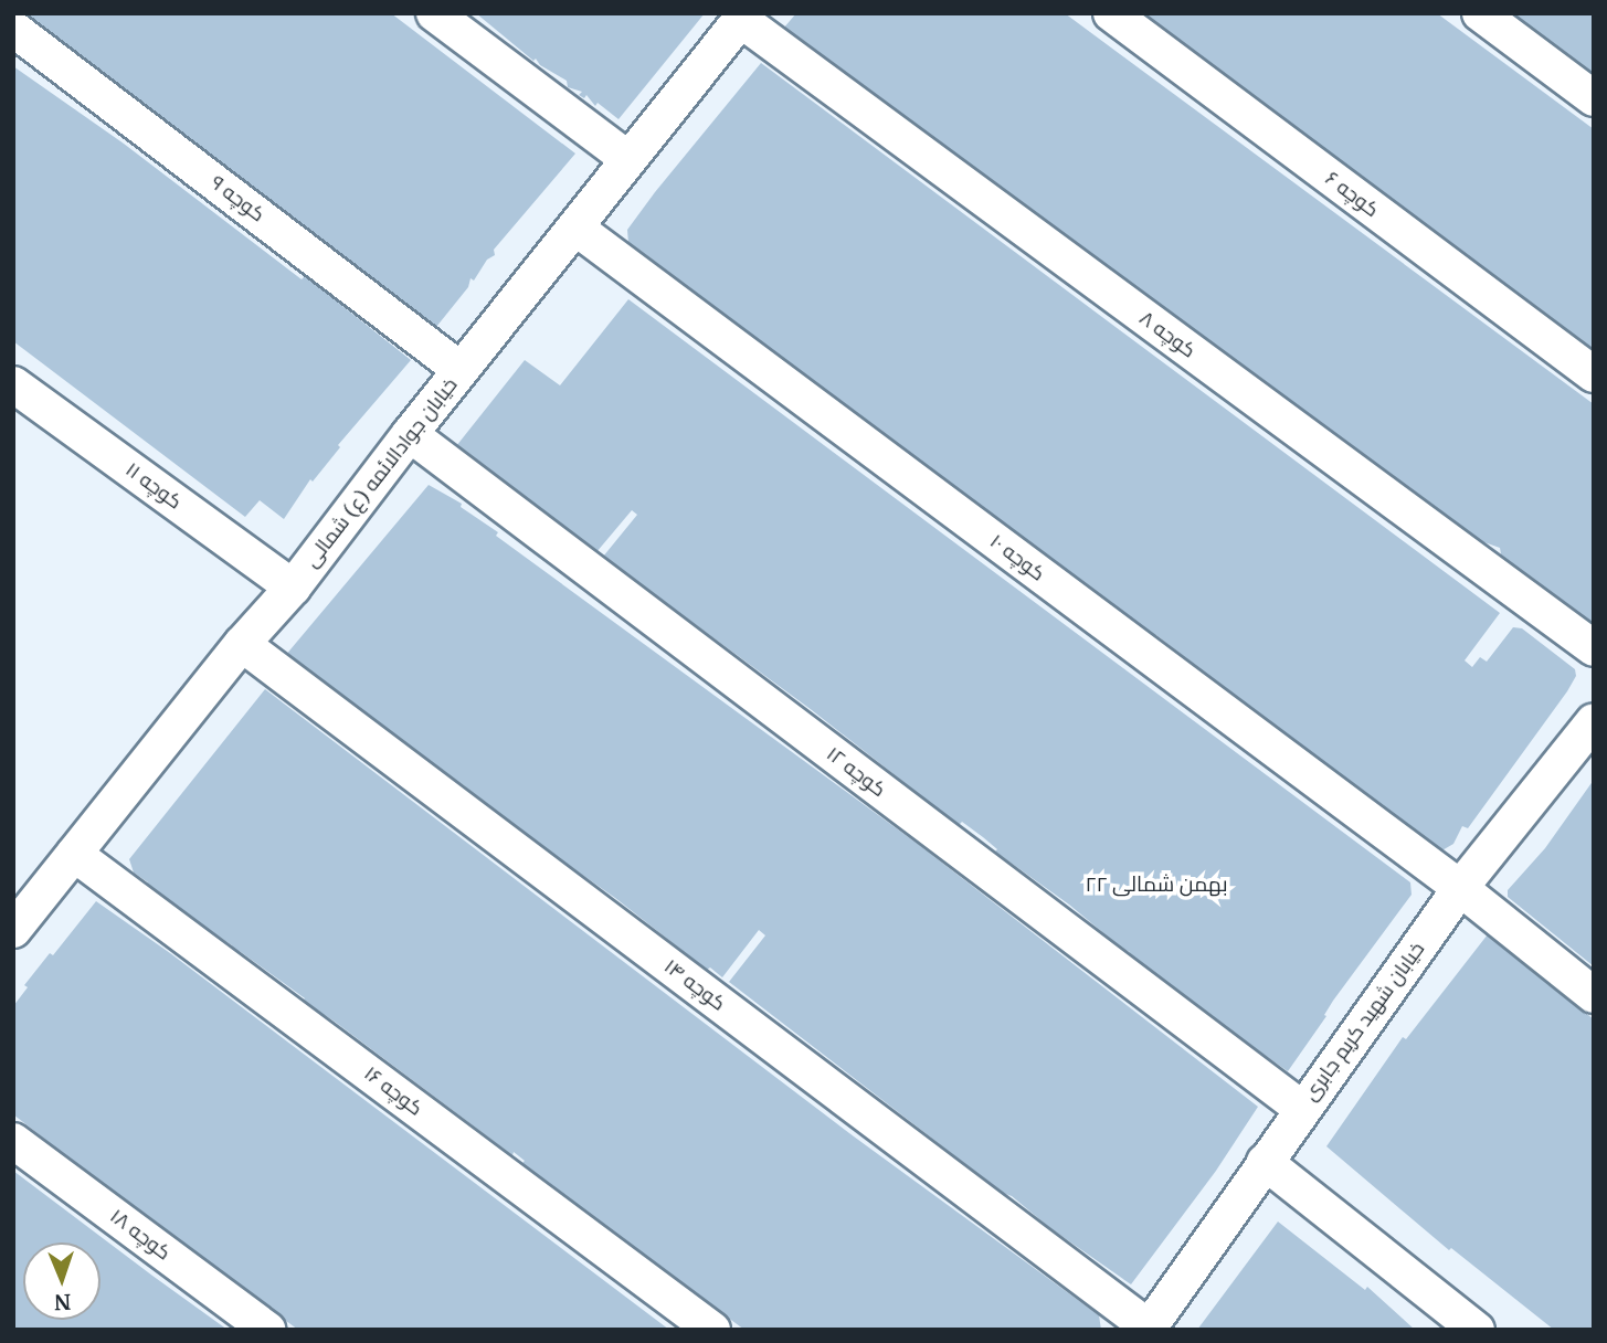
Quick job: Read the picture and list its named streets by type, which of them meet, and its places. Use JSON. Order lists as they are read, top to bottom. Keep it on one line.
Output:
{"streets":{"street":["کوچه ۶","کوچه ۹","کوچه ۸","خیابان جوادالائمه (ع) شمالی","کوچه ۱۱","کوچه ۱۰","کوچه ۱۲","کوچه ۱۴","خیابان شهید کریم جابری","کوچه ۱۶","کوچه ۱۸"]},"crossings":[["کوچه ۹","خیابان جوادالائمه (ع) شمالی"],["کوچه ۸","خیابان جوادالائمه (ع) شمالی"],["خیابان جوادالائمه (ع) شمالی","کوچه ۱۱"],["خیابان جوادالائمه (ع) شمالی","کوچه ۱۰"],["خیابان جوادالائمه (ع) شمالی","کوچه ۱۲"],["خیابان جوادالائمه (ع) شمالی","کوچه ۱۴"],["خیابان جوادالائمه (ع) شمالی","کوچه ۱۶"],["کوچه ۱۰","خیابان شهید کریم جابری"],["کوچه ۱۲","خیابان شهید کریم جابری"],["کوچه ۱۴","خیابان شهید کریم جابری"]],"districts":["۲۲ بهمن شمالی"],"north":"bottom"}
